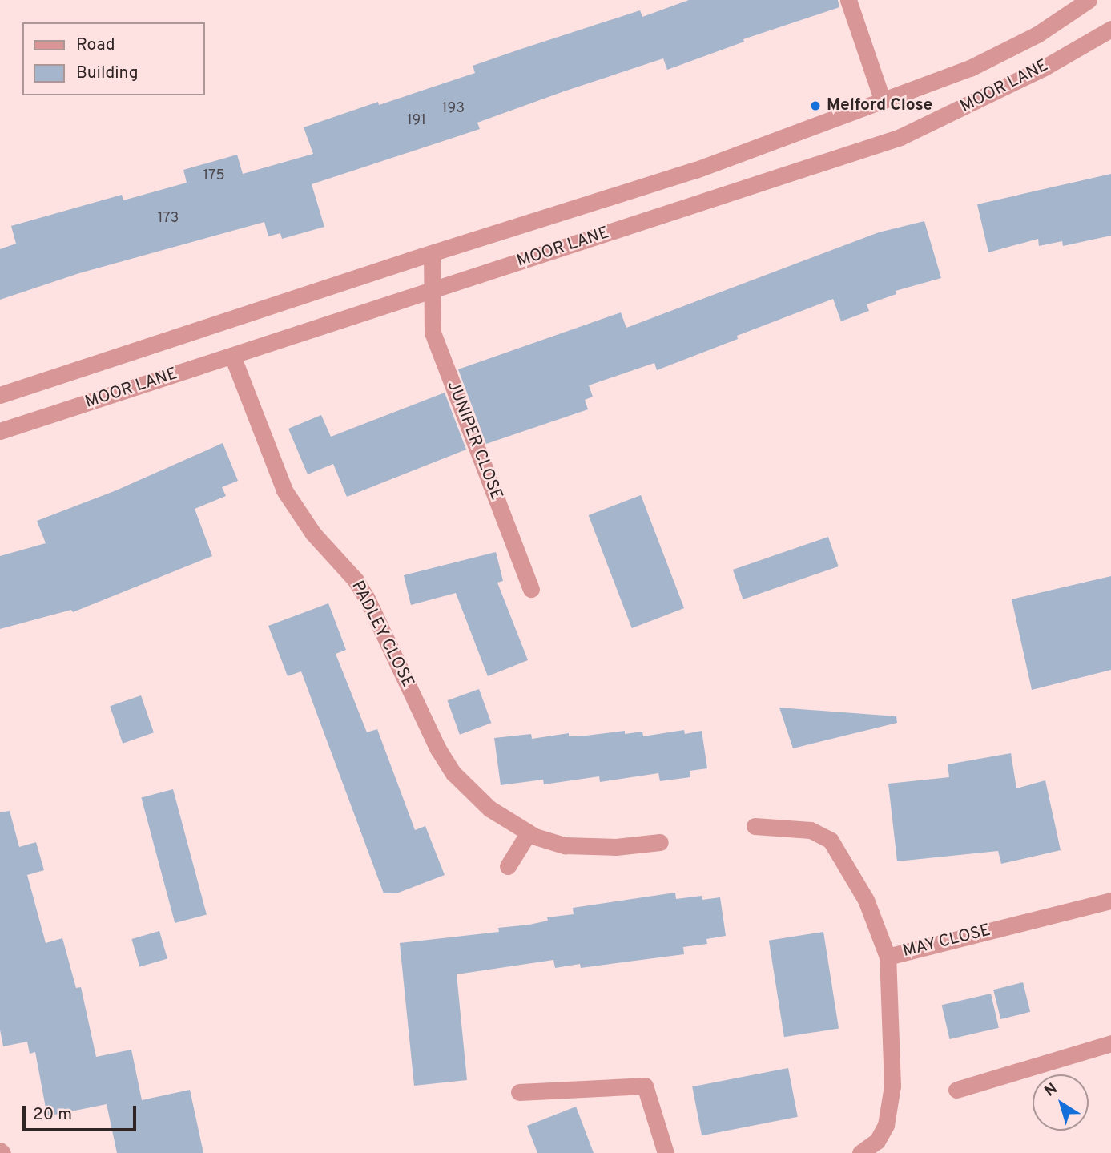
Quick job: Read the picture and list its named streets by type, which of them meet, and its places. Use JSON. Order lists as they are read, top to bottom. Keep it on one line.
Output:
{"streets":{"street":["MOOR LANE","JUNIPER CLOSE","PADLEY CLOSE","MAY CLOSE"]},"crossings":[["MOOR LANE","JUNIPER CLOSE"],["MOOR LANE","PADLEY CLOSE"]],"places":["Melford Close"],"house_numbers":["193","191","175","173"],"legend":["Road","Building"],"scale_bar":"20 m","north":"top left"}
